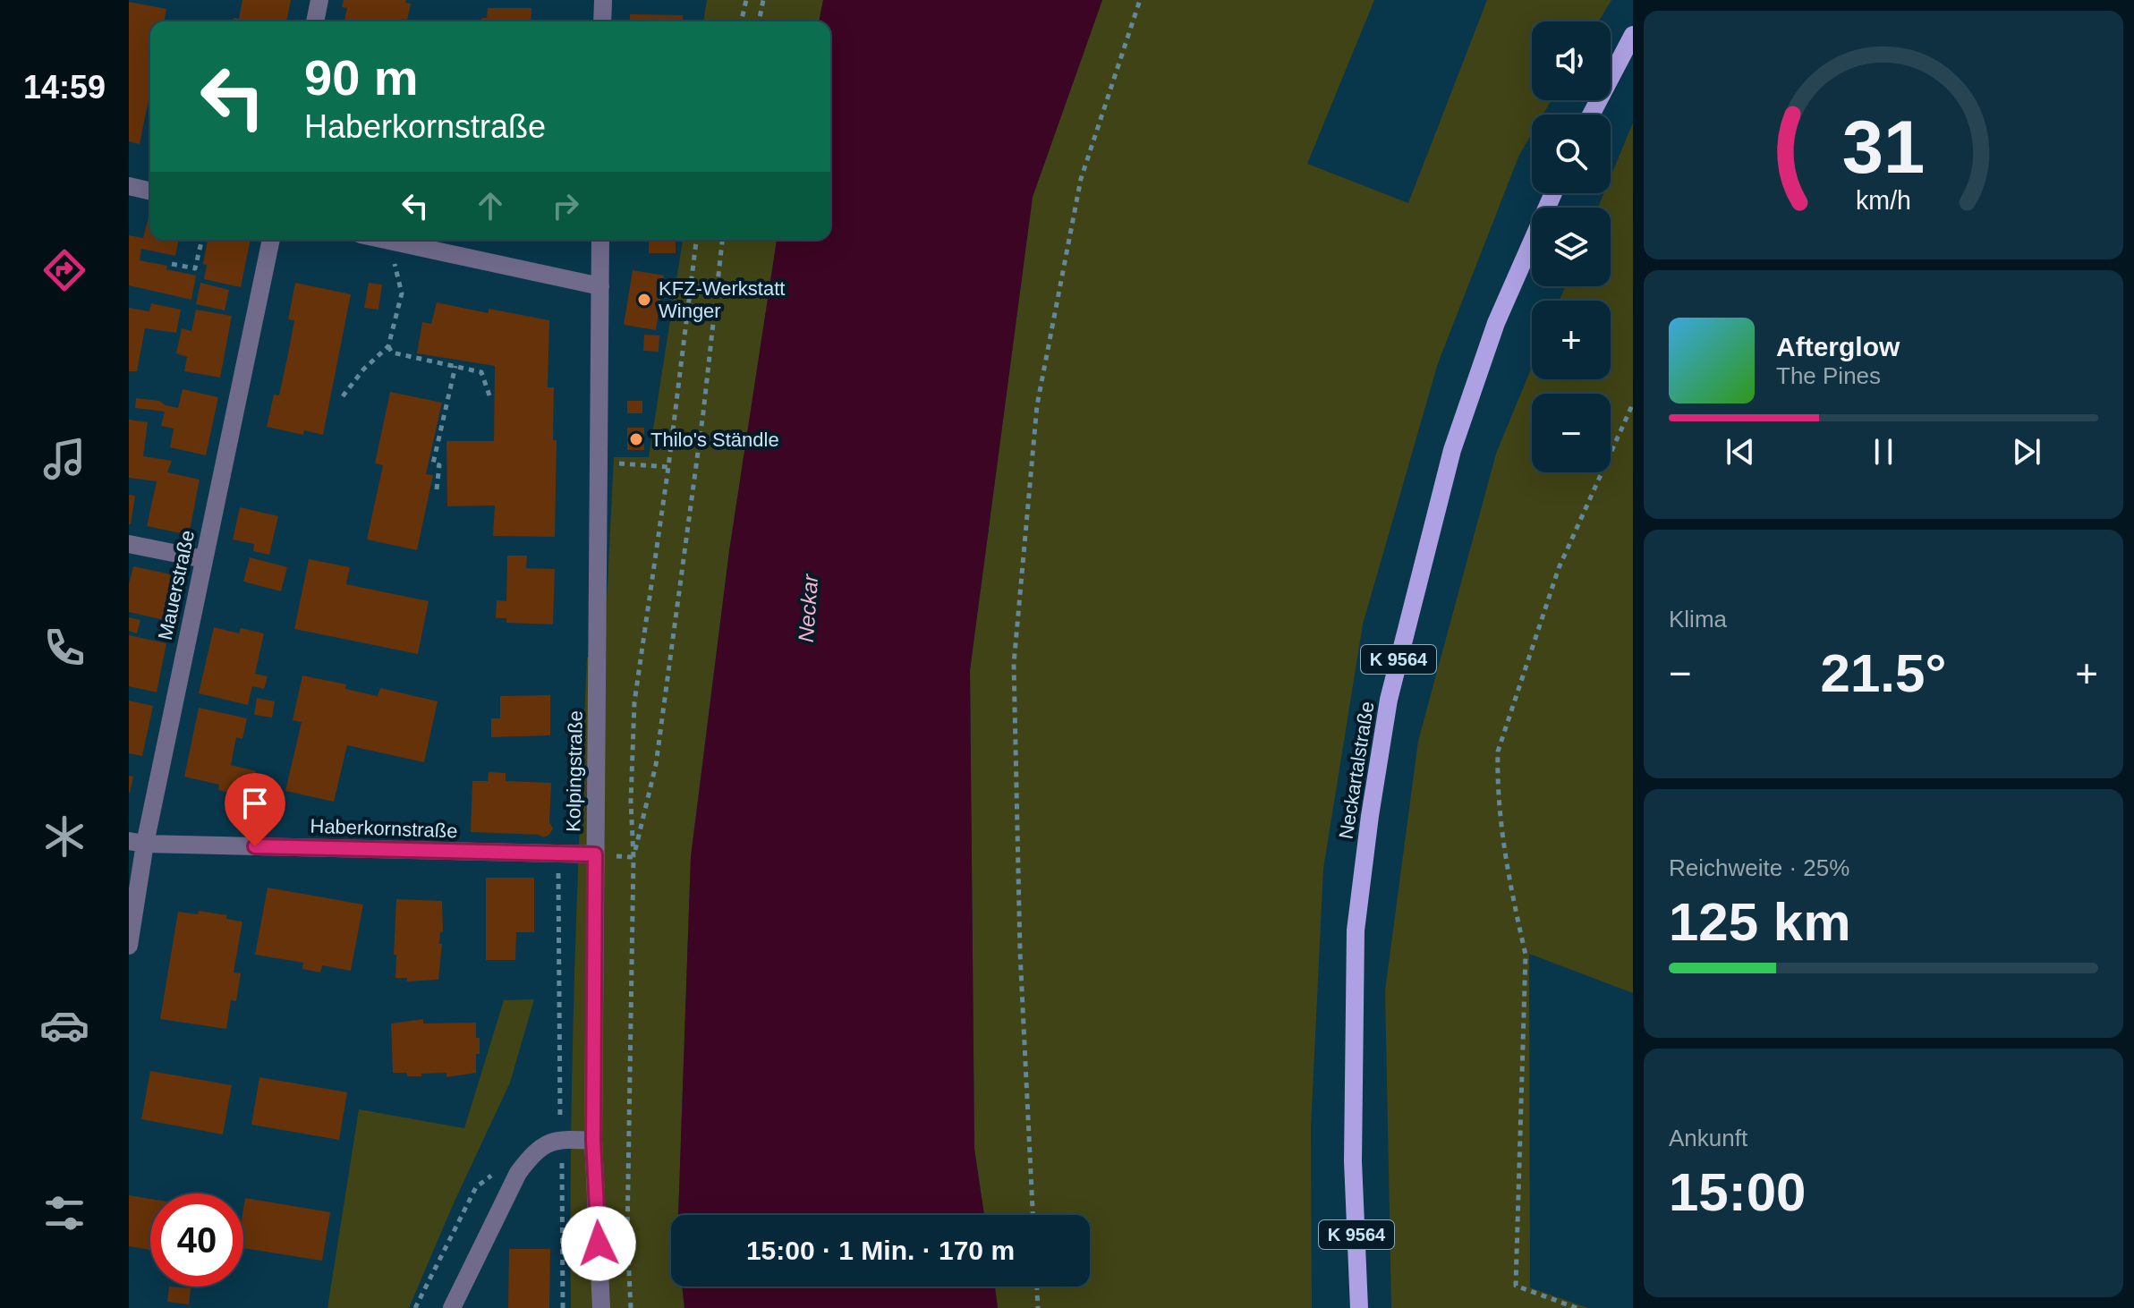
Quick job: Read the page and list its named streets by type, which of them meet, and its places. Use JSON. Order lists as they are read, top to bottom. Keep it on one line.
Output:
{"streets":{"main road":["K 9564","Neckartalstraße"],"street":["Mauerstraße","Kolpingstraße","Haberkornstraße"]},"crossings":[["Mauerstraße","Haberkornstraße"],["Kolpingstraße","Haberkornstraße"]],"water":["Neckar"],"places":["KFZ-Werkstatt Winger","Thilo's Ständle"],"page":{"tabs":"14:59","map_buttons":["+","−"],"turn":["90 m","Haberkornstraße"],"song":["Afterglow","The Pines"],"tile":["Klima",["Reichweite · 25%","125 km"],["Ankunft","15:00"]],"heat":["−","21.5°","+"],"limit":"40","trip":"15:00 · 1 Min. · 170 m","gauge":["31","km/h"]}}
